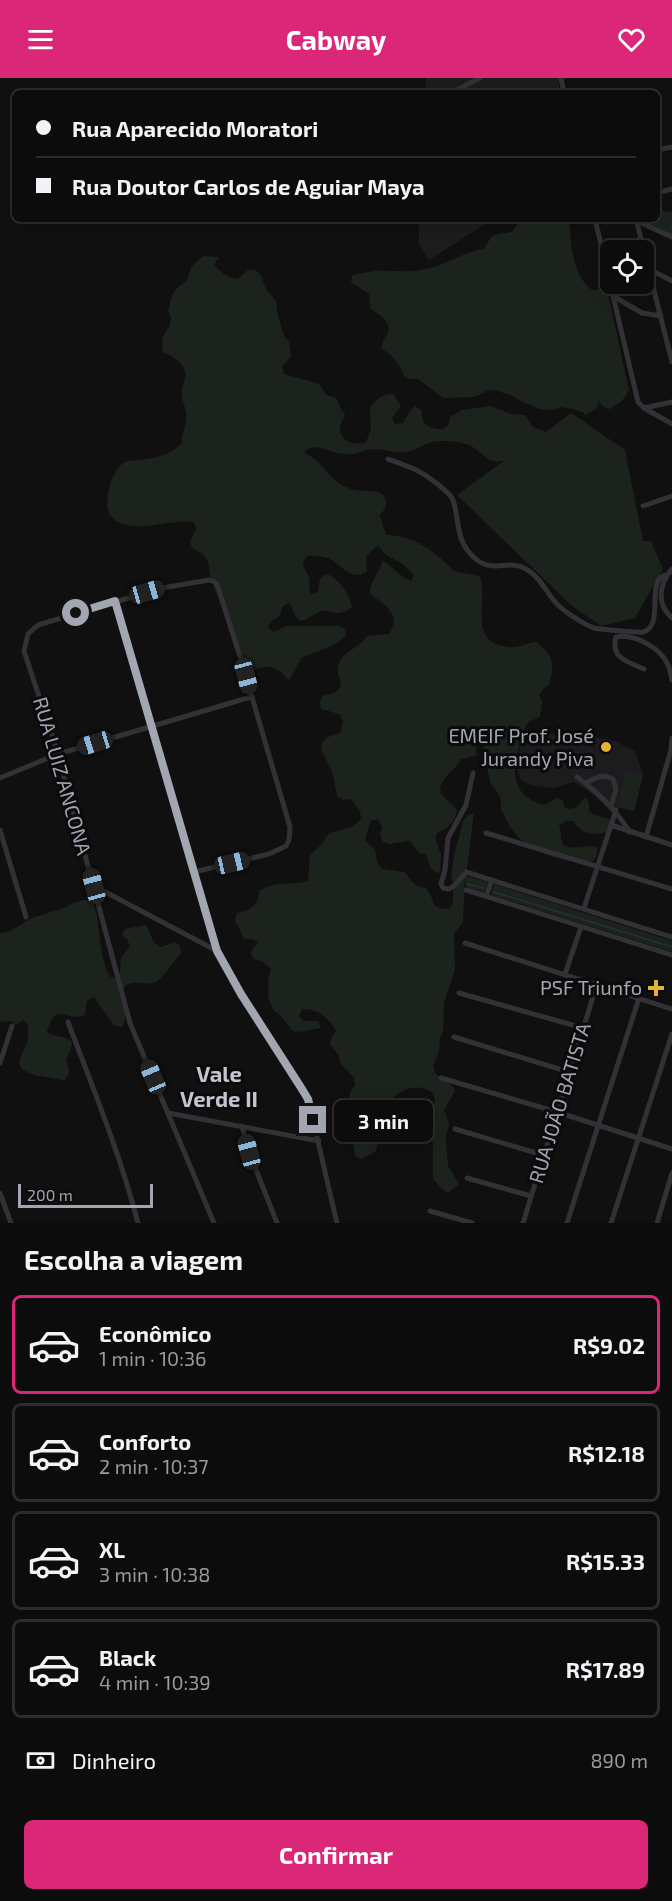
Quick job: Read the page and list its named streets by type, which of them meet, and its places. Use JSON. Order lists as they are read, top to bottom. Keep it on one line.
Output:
{"streets":{"street":["RUA LUIZ ANCONA","RUA JOÃO BATISTA"]},"districts":["Vale Verde II"],"places":{"other":["EMEIF Prof. José Jurandy Piva"],"health":["PSF Triunfo"]},"scale_bar":"200 m","page":{"header":"Cabway","banner":["Rua Aparecido Moratori","Rua Doutor Carlos de Aguiar Maya"],"bubble":"3 min","scale":"200 m","heading":"Escolha a viagem","list":[{"name":"Econômico","note":"1 min · 10:36","value":"R$9.02"},{"name":"Conforto","note":"2 min · 10:37","value":"R$12.18"},{"name":"XL","note":"3 min · 10:38","value":"R$15.33"},{"name":"Black","note":"4 min · 10:39","value":"R$17.89"}],"pay":["Dinheiro","890 m"],"buttons":"Confirmar"}}
